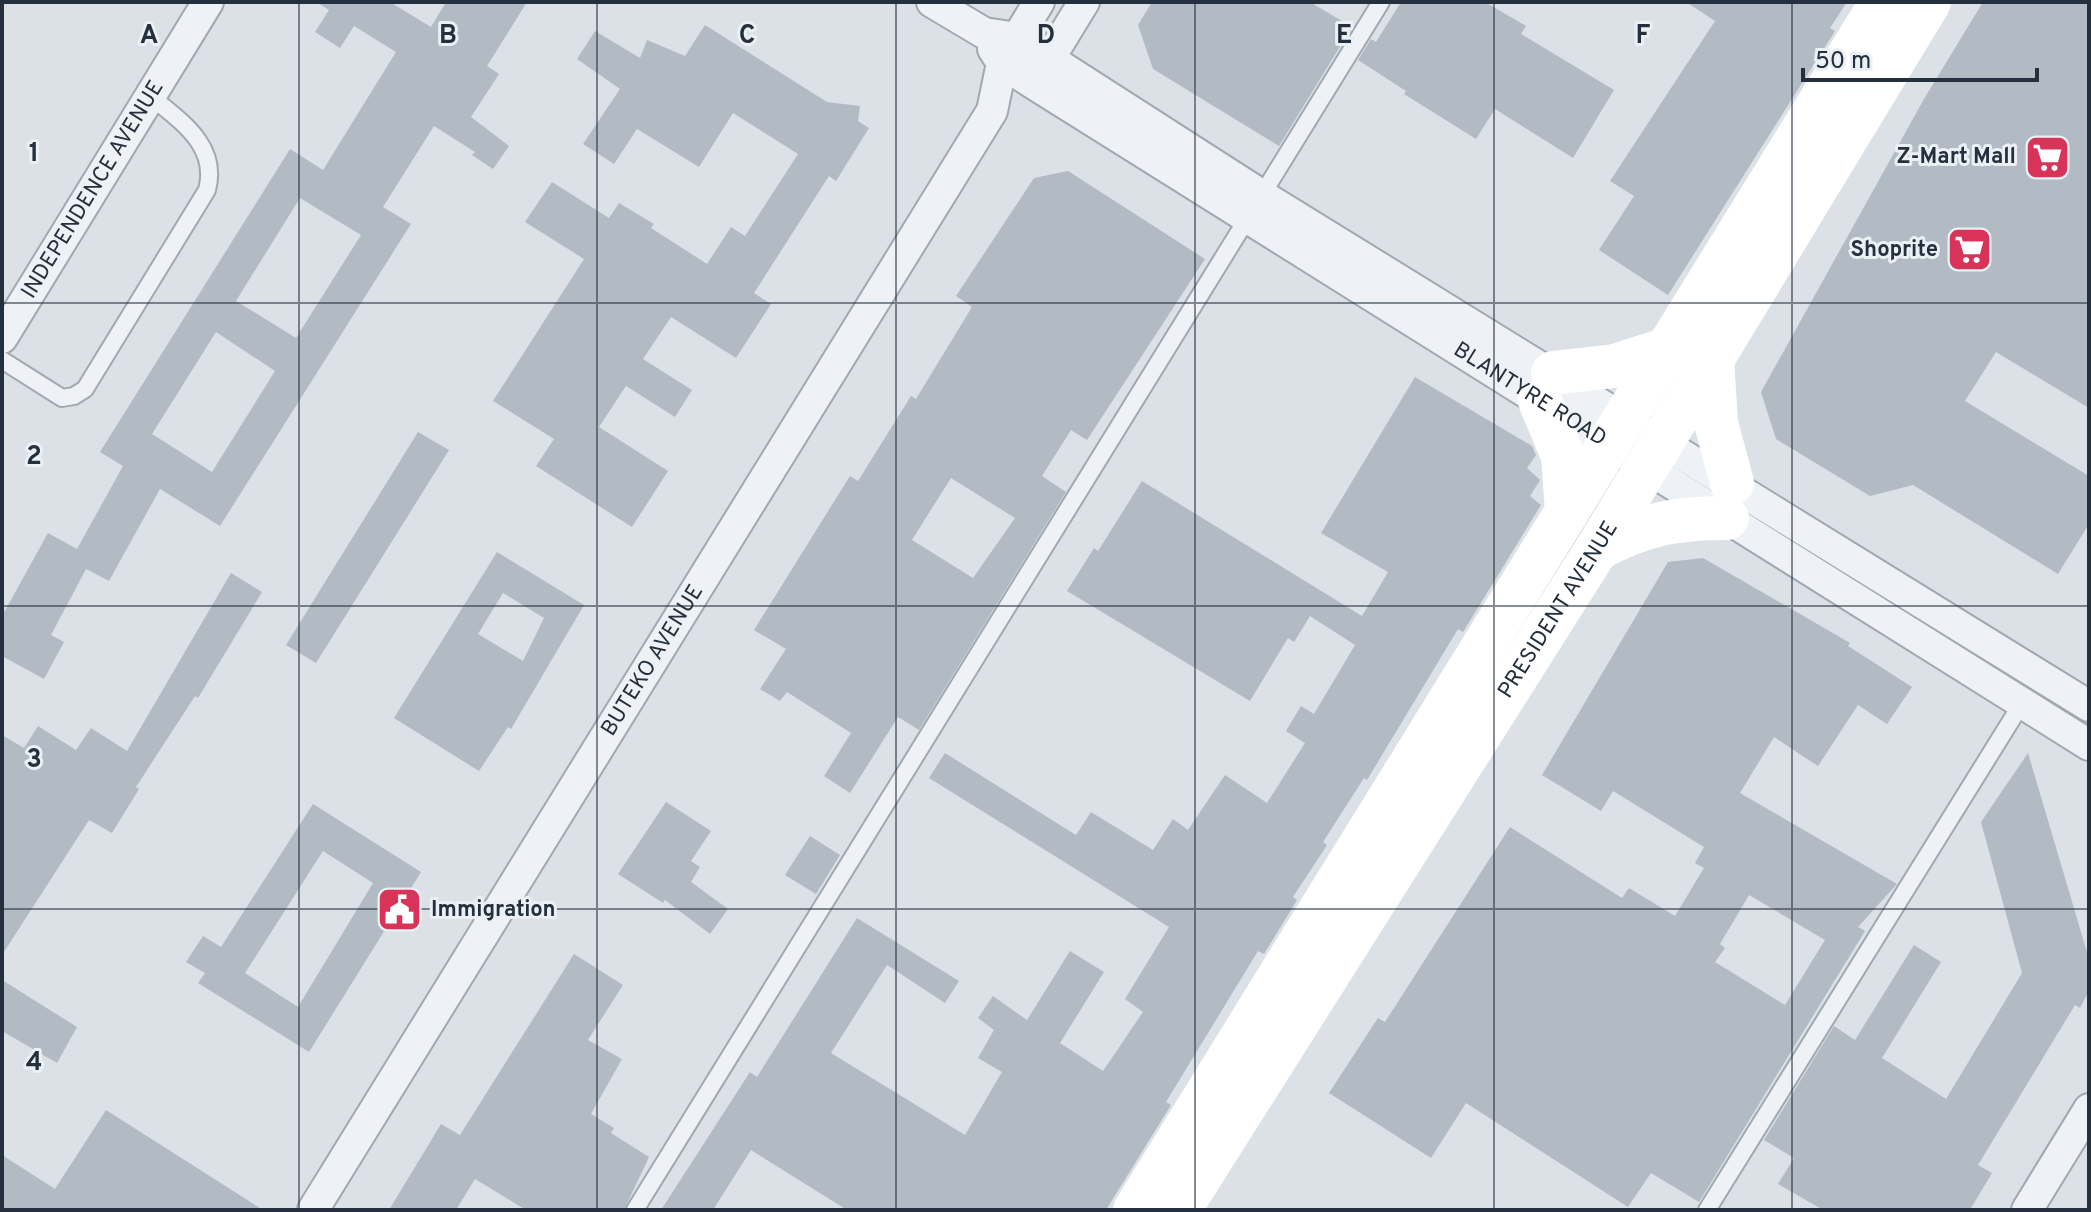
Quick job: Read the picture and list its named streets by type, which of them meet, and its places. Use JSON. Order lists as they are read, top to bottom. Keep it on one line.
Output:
{"streets":{"main road":["PRESIDENT AVENUE"],"street":["INDEPENDENCE AVENUE","BLANTYRE ROAD","BUTEKO AVENUE"]},"crossings":[["BLANTYRE ROAD","PRESIDENT AVENUE"],["BLANTYRE ROAD","BUTEKO AVENUE"]],"places":{"supermarket":["Z-Mart Mall","Shoprite"],"public building":["Immigration"]},"scale_bar":"50 m","grid":{"columns":["A","B","C","D","E","F"],"rows":["1","2","3","4"]}}
